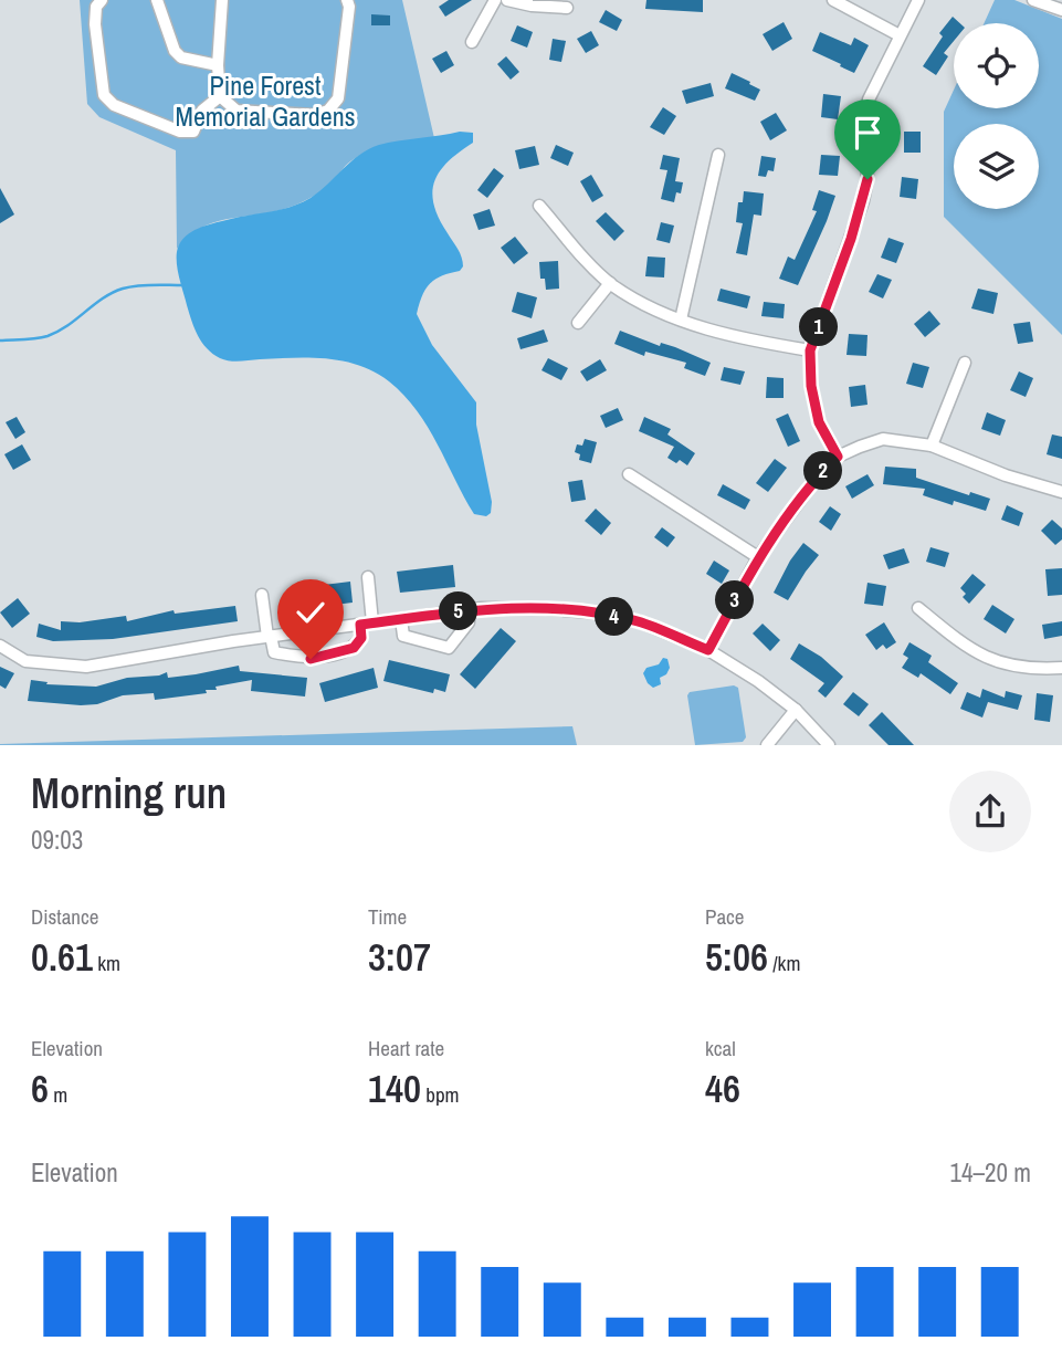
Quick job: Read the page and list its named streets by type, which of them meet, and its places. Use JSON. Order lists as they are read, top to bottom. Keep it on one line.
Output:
{"parks":["Pine Forest Memorial Gardens"],"page":{"pins":["1","2","3","5","4"],"heading":["Morning run","09:03"],"stats":[["Distance","0.61 km"],["Time","3:07"],["Pace","5:06 /km"],["Elevation","6 m"],["Heart rate","140 bpm"],["kcal","46"]],"chart":["Elevation","14–20 m"]}}
